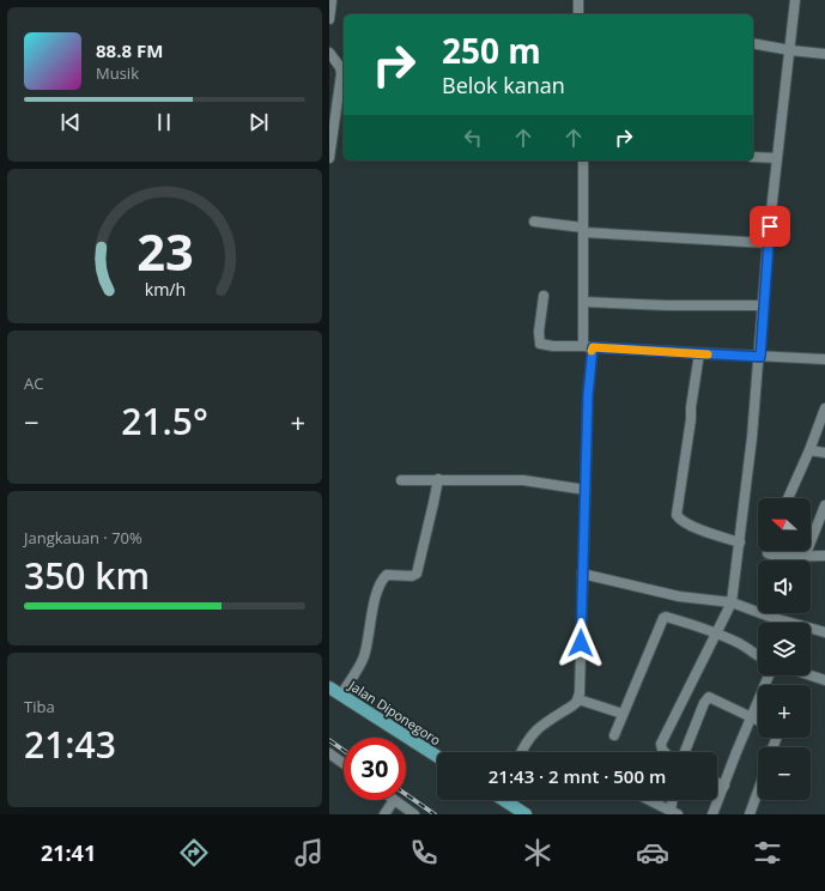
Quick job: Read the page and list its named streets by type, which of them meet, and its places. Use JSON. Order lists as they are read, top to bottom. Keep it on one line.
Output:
{"streets":{"main road":["Jalan Diponegoro"]},"north":"left","page":{"turn":["250 m","Belok kanan"],"song":["88.8 FM","Musik"],"tile":["AC",["Jangkauan · 70%","350 km"],["Tiba","21:43"]],"heat":["−","21.5°","+"],"map_buttons":["+","−"],"limit":"30","trip":"21:43 · 2 mnt · 500 m","tabs":"21:41","gauge":["23","km/h"]}}
